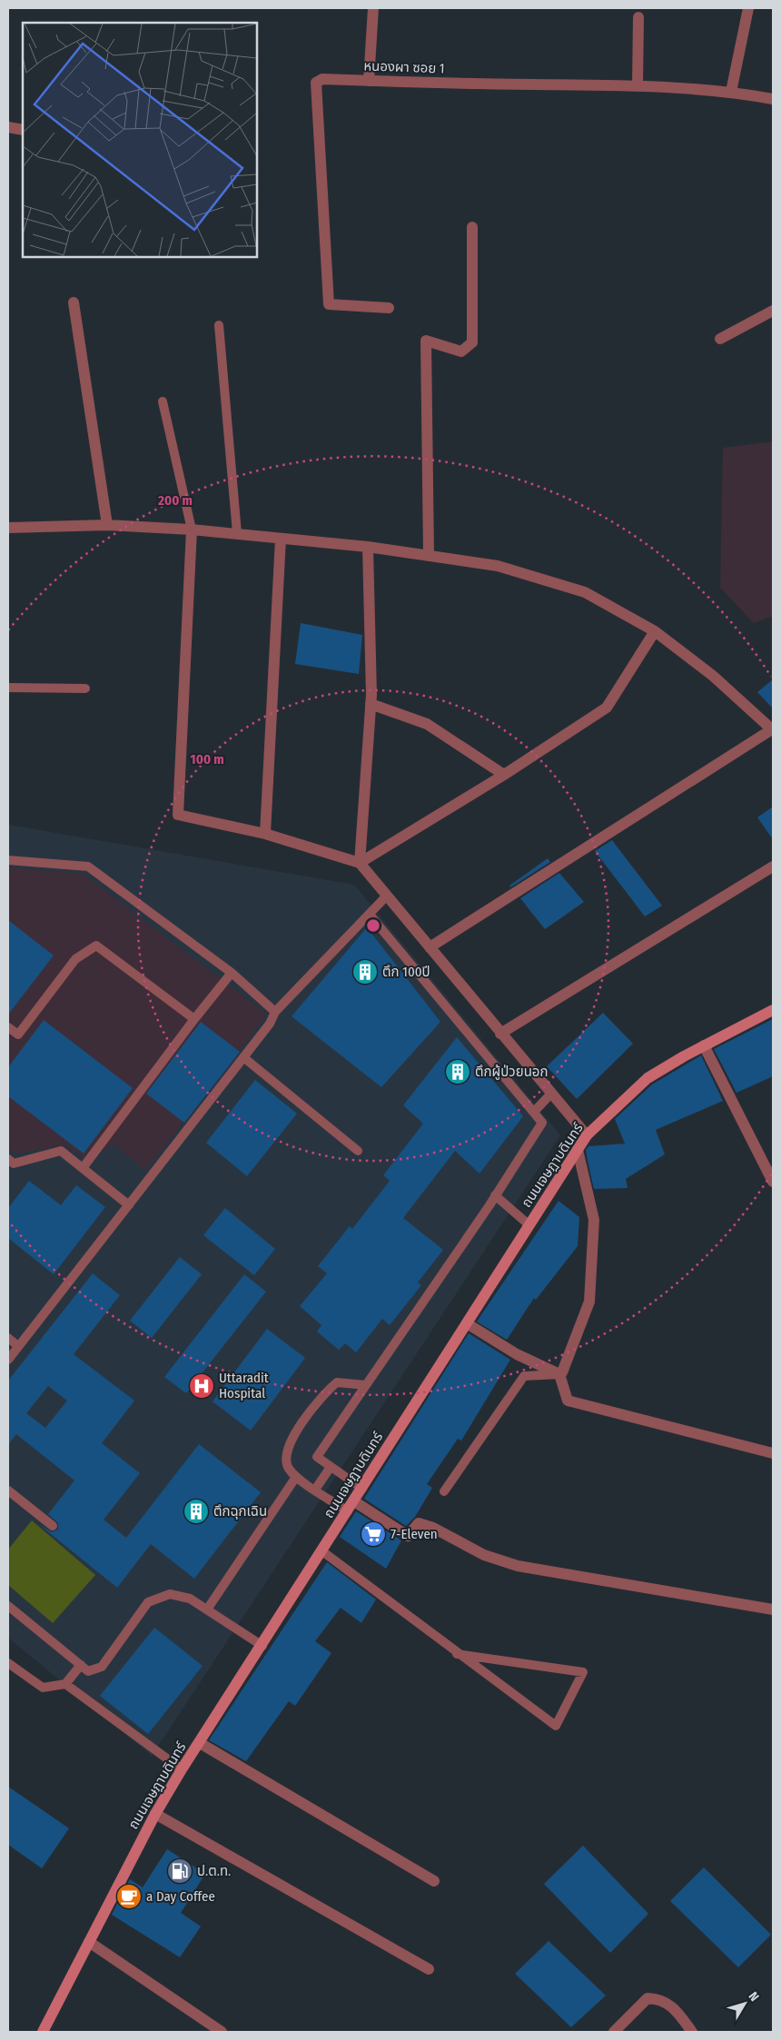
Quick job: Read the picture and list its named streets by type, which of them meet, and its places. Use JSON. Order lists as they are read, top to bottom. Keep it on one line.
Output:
{"streets":{"street":["หนองผา ซอย 1","ถนนเจษฎาบดินทร์"]},"places":{"building":["ตึก 100ปี","ตึกผู้ป่วยนอก","ตึกฉุกเฉิน"],"hospital":["Uttaradit Hospital"],"supermarket":["7-Eleven"],"fuel station":["ป.ต.ท."],"cafe":["a Day Coffee"]},"north":"top right","rings":["200 m","100 m"]}
